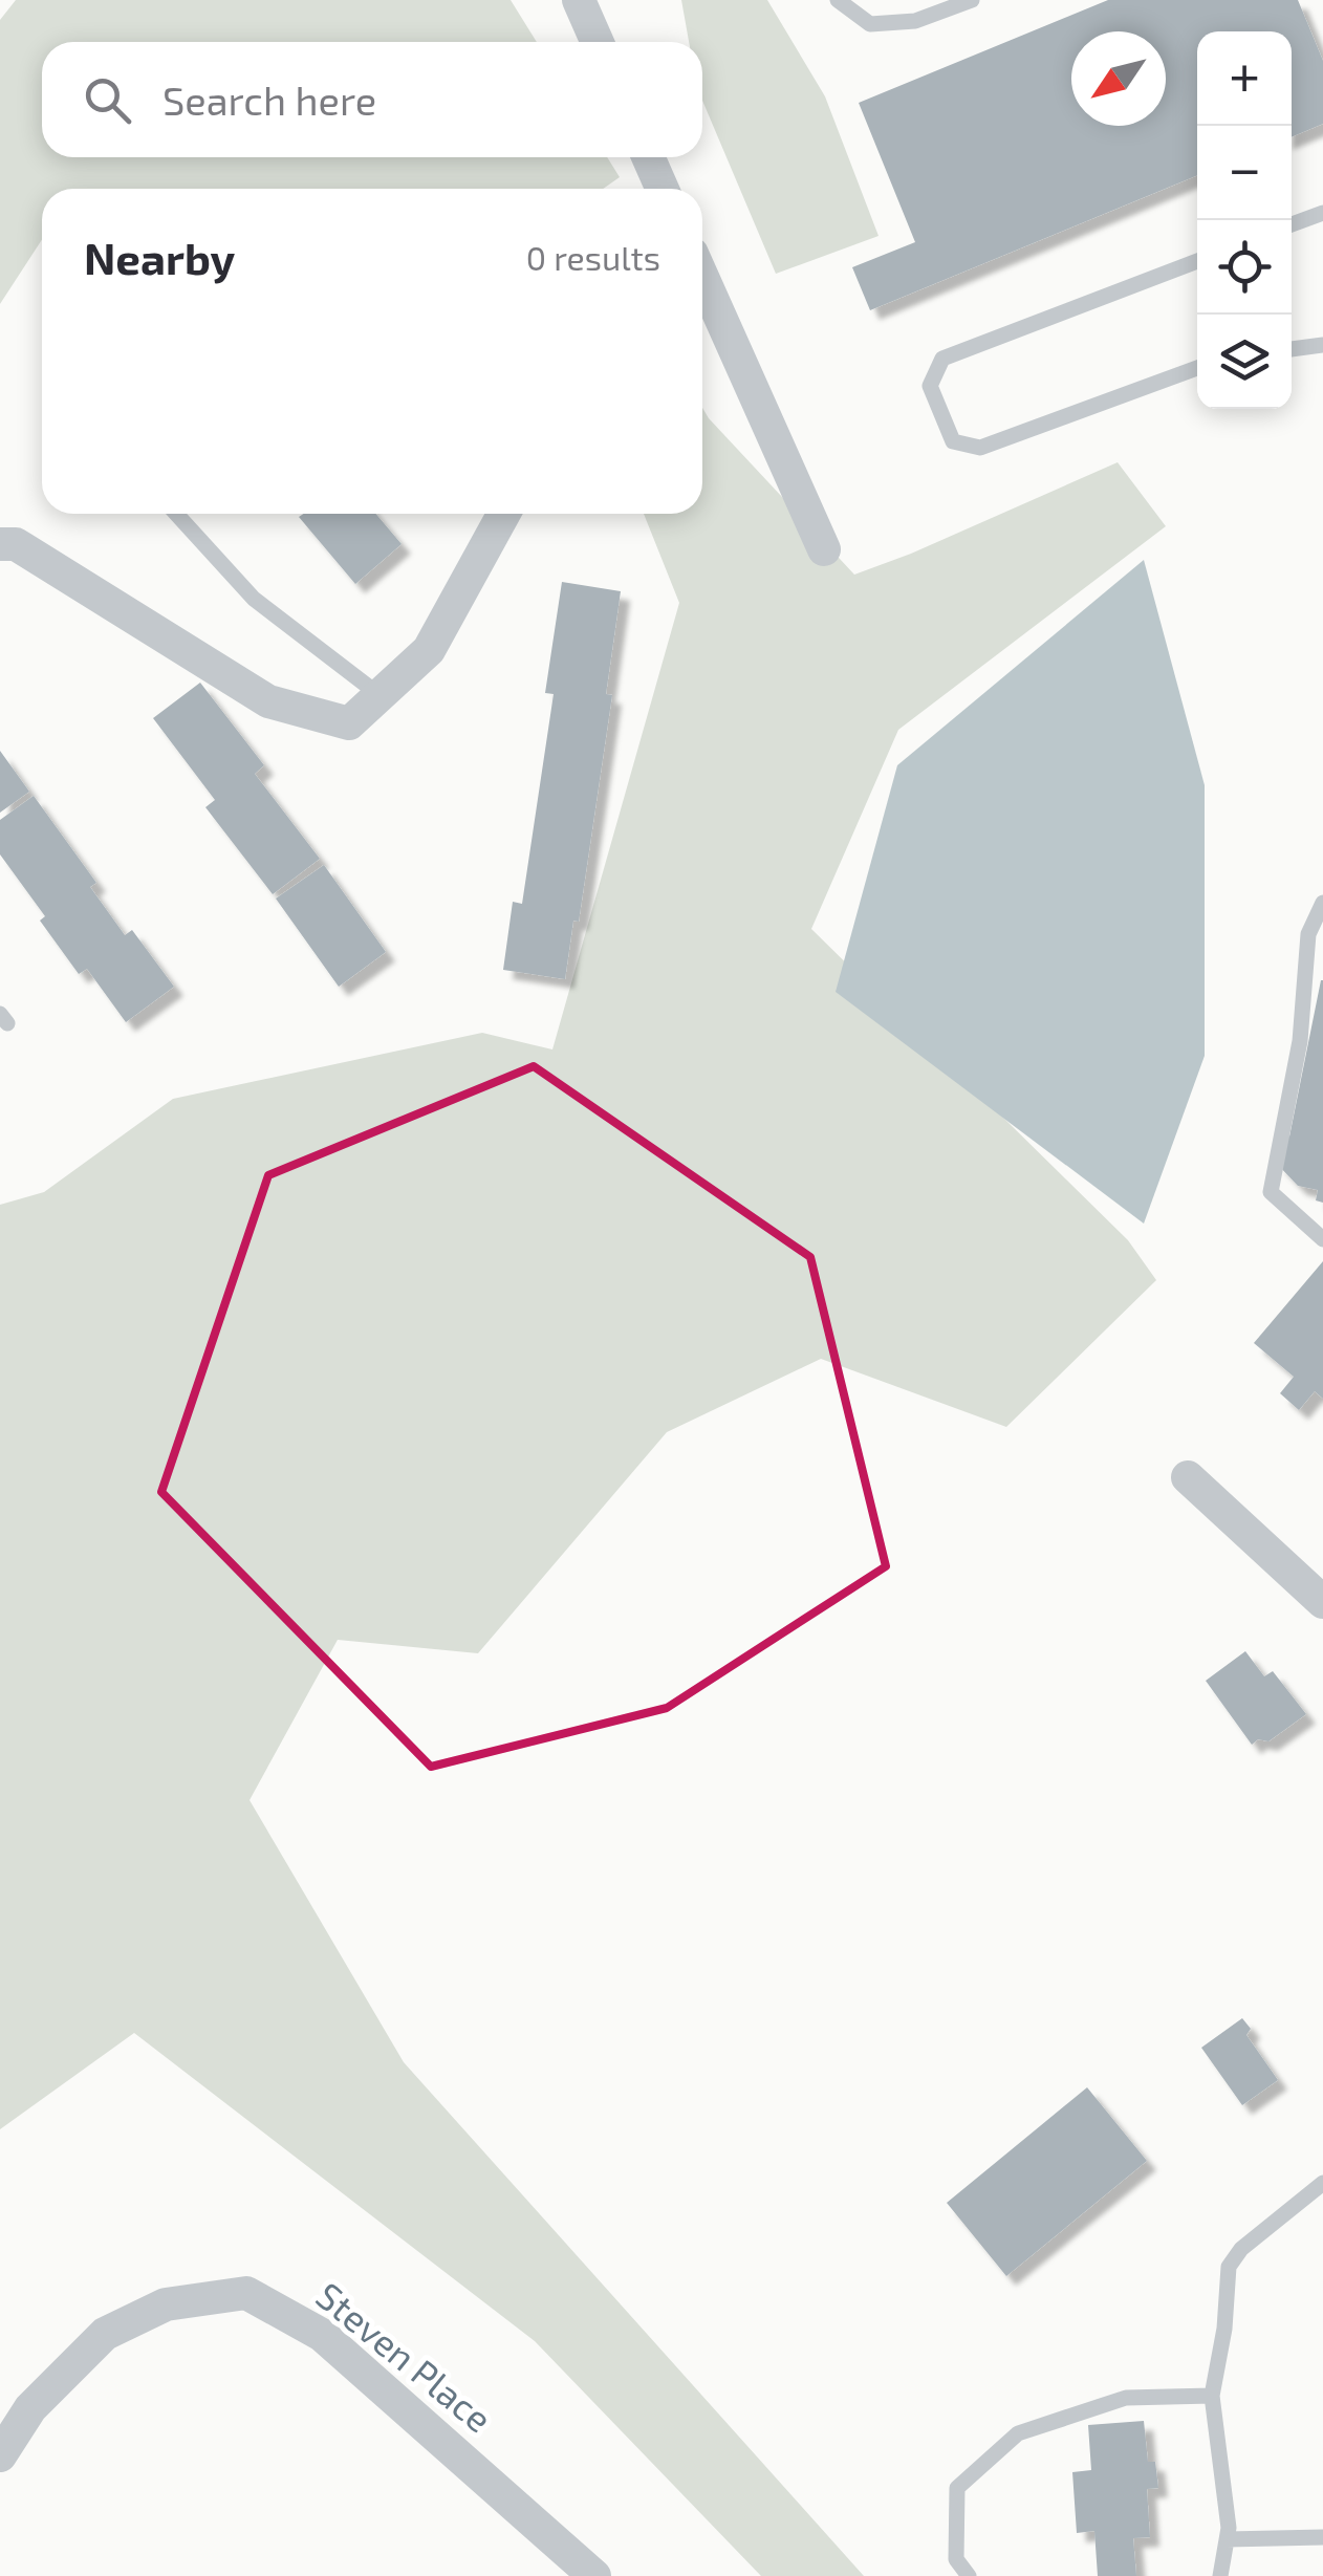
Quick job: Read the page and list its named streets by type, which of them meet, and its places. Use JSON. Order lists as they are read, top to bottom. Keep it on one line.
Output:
{"streets":{"street":["Steven Place"]},"north":"bottom left","page":{"map_buttons":["+","−"],"search":"Search here","heading":["Nearby","0 results"]}}
